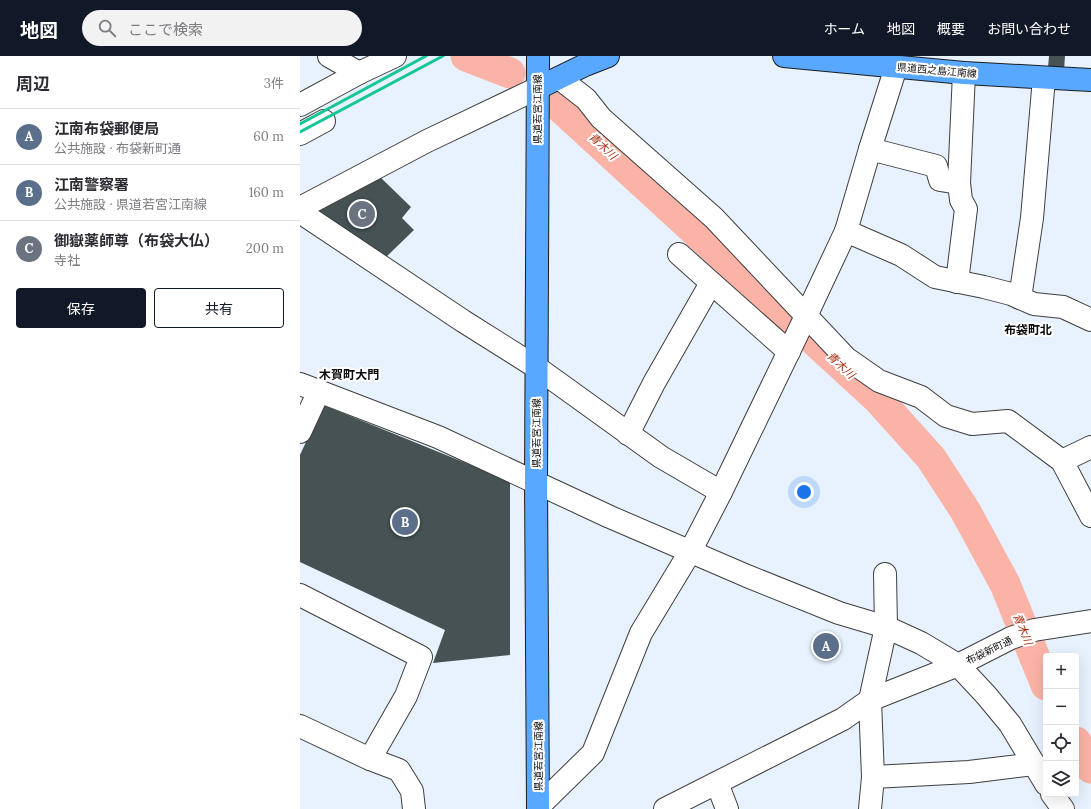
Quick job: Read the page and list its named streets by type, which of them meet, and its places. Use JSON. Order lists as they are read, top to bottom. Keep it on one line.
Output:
{"streets":{"main road":["県道西之島江南線","県道若宮江南線"],"street":["布袋新町通"]},"districts":["布袋町北","木賀町大門"],"water":["青木川"],"page":{"header":"地図","search":"ここで検索","nav":["ホーム","地図","概要","お問い合わせ"],"heading":["周辺","3件"],"list":[{"mark":"A","name":"江南布袋郵便局","note":"公共施設 · 布袋新町通","value":"60 m"},{"mark":"B","name":"江南警察署","note":"公共施設 · 県道若宮江南線","value":"160 m"},{"mark":"C","name":"御嶽薬師尊（布袋大仏）","note":"寺社","value":"200 m"}],"pins":["C","B","A"],"buttons":["保存","共有"],"map_buttons":["+","−"]}}
